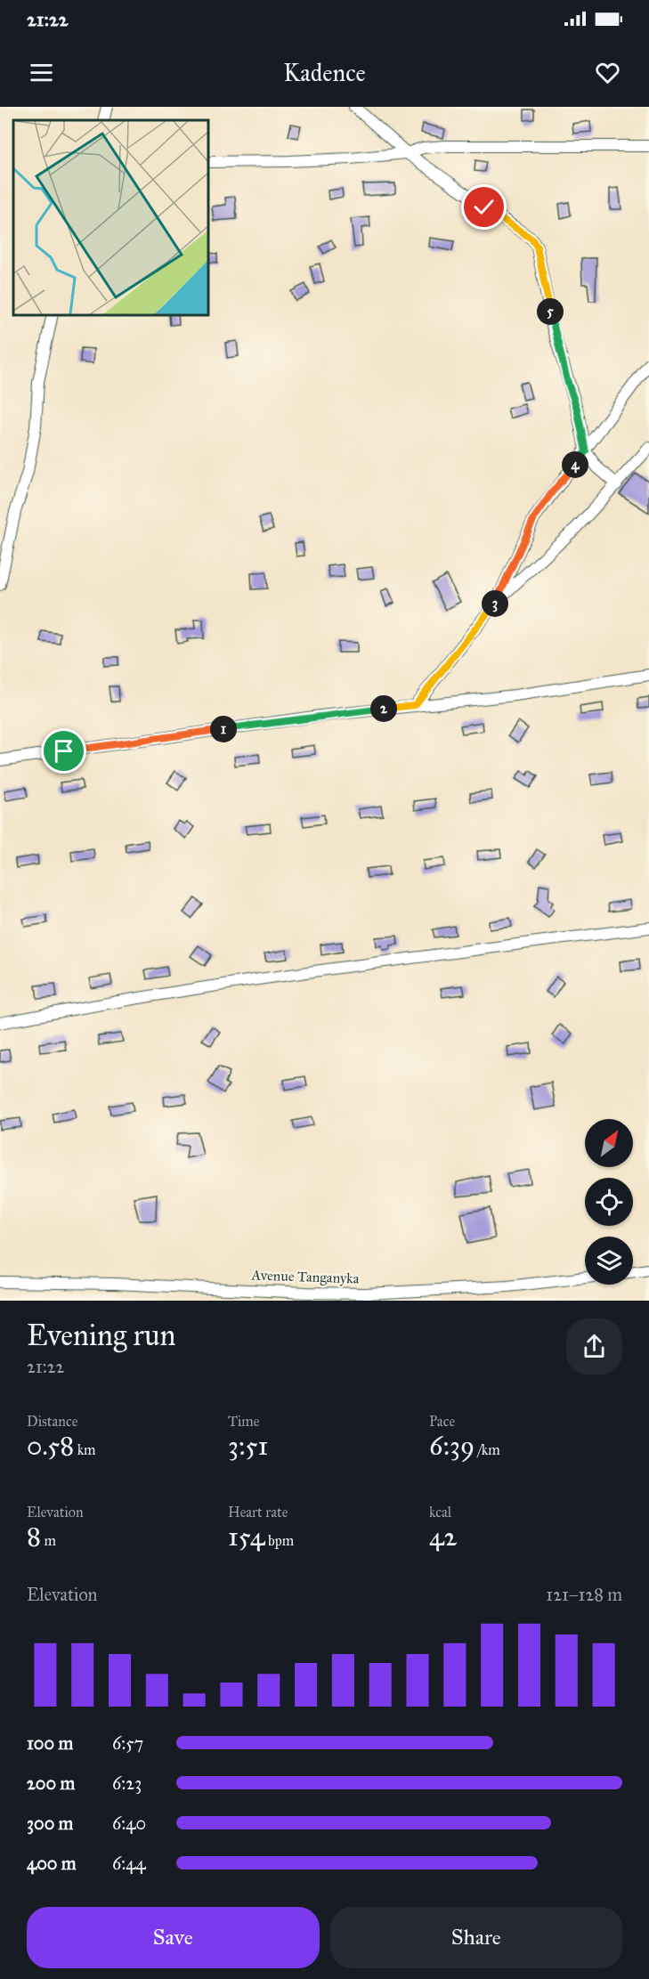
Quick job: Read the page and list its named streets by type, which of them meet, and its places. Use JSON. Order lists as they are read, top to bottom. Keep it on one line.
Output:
{"streets":{"street":["Avenue Tanganyka"]},"north":"top right","page":{"status":"21:22","header":"Kadence","pins":["5","4","3","2","1"],"heading":["Evening run","21:22"],"stats":[["Distance","0.58 km"],["Time","3:51"],["Pace","6:39 /km"],["Elevation","8 m"],["Heart rate","154 bpm"],["kcal","42"]],"chart":["Elevation","121–128 m"],"list":[{"name":"100 m","note":"6:57"},{"name":"200 m","note":"6:23"},{"name":"300 m","note":"6:40"},{"name":"400 m","note":"6:44"}],"buttons":["Save","Share"]}}
